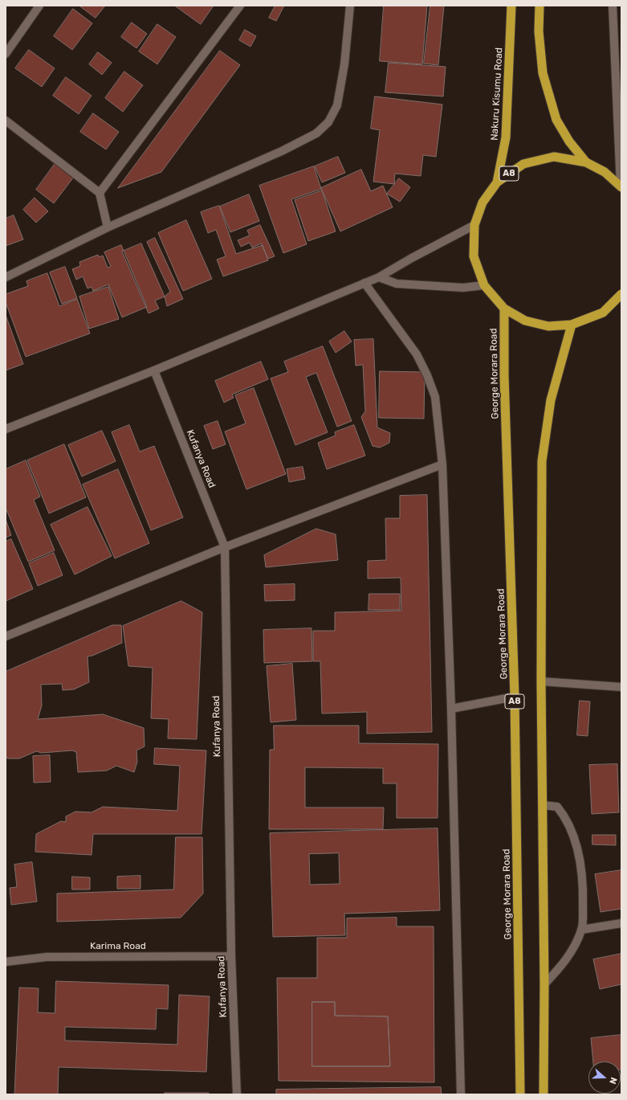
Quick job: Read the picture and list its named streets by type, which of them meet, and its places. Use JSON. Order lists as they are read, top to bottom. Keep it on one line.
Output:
{"streets":{"highway":["Nakuru Kisumu Road","A8","George Morara Road"],"street":["Kufanya Road","Karima Road"]},"crossings":[["Nakuru Kisumu Road","A8"],["A8","George Morara Road"],["Kufanya Road","Karima Road"]],"north":"right"}
